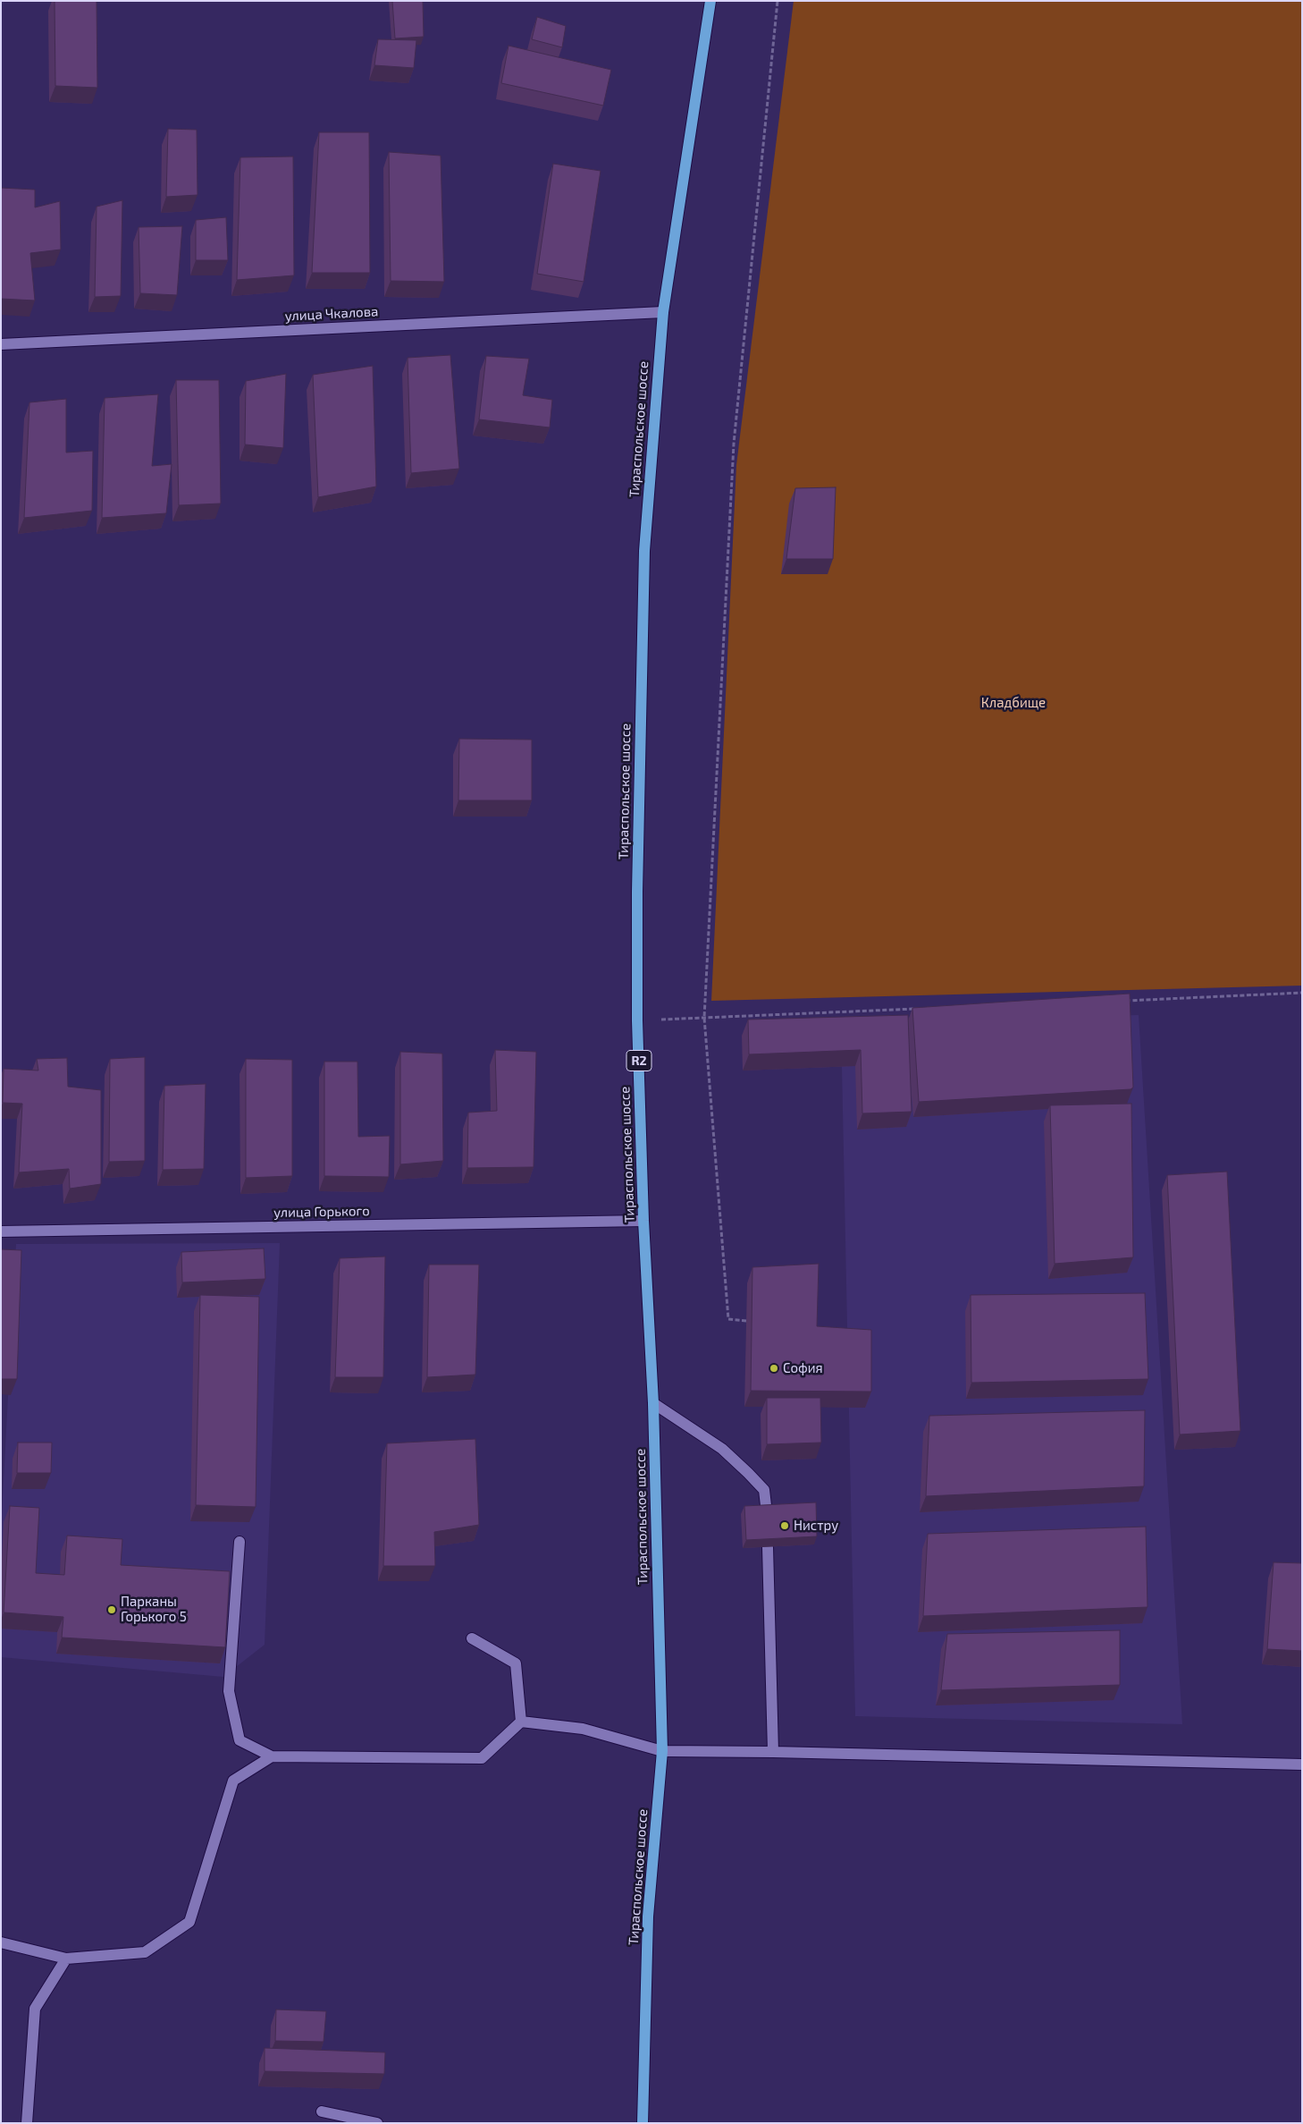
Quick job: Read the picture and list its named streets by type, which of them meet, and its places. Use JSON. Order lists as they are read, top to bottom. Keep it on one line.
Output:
{"streets":{"main road":["Тираспольское шоссе","R2"],"street":["улица Чкалова","улица Горького"]},"crossings":[["улица Чкалова","Тираспольское шоссе"],["Тираспольское шоссе","улица Горького"]],"parks":["Кладбище"],"places":["София","Нистру","Парканы Горького 5"]}
